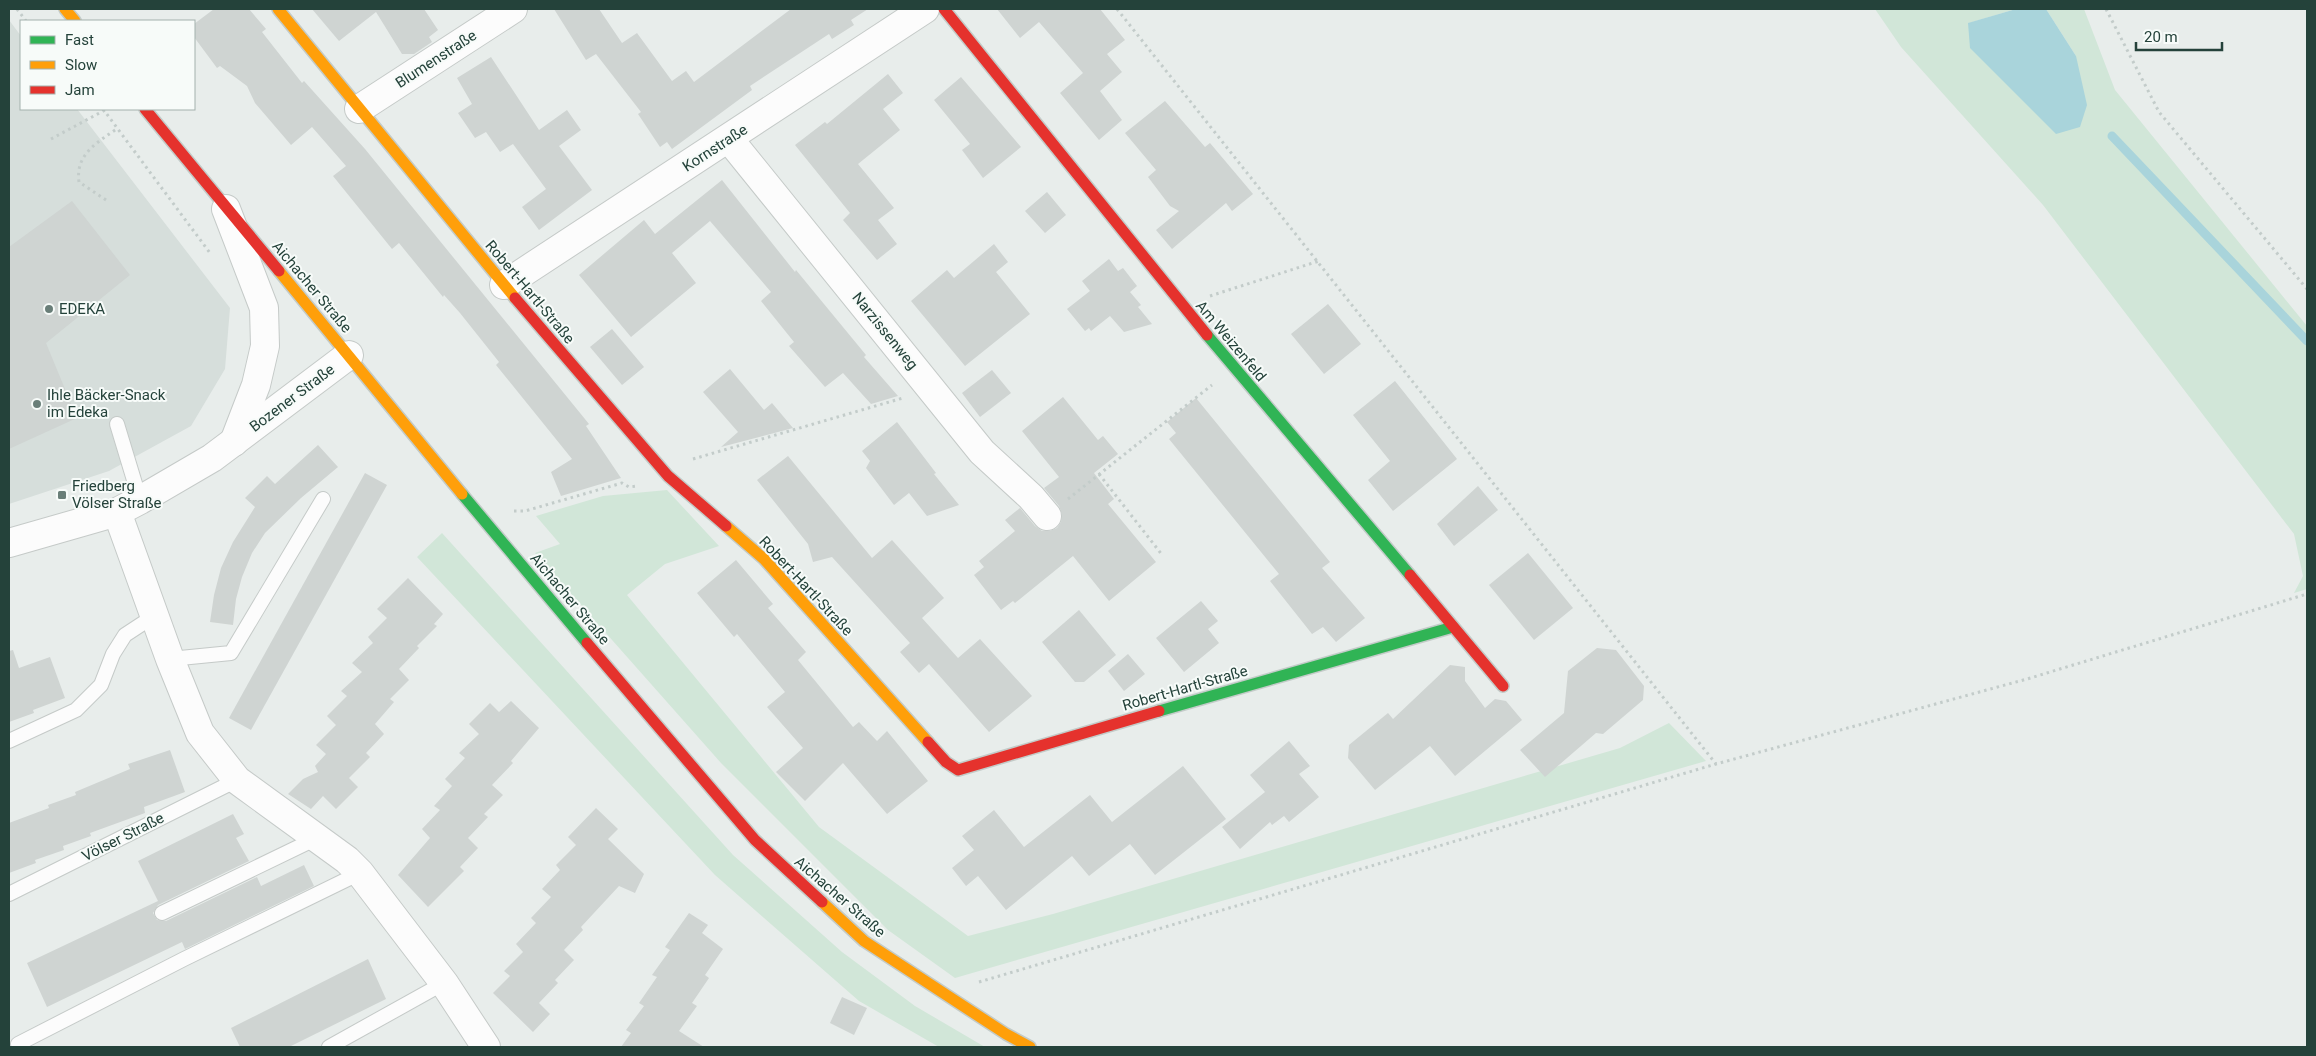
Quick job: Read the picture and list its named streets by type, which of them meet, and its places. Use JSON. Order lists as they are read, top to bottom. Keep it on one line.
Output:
{"streets":{"street":["Blumenstraße","Kornstraße","Aichacher Straße","Robert-Hartl-Straße","Narzissenweg","Am Weizenfeld","Bozener Straße"],"lane":["Völser Straße"]},"crossings":[["Blumenstraße","Robert-Hartl-Straße"],["Kornstraße","Robert-Hartl-Straße"],["Kornstraße","Narzissenweg"],["Aichacher Straße","Bozener Straße"],["Robert-Hartl-Straße","Am Weizenfeld"]],"places":{"other":["EDEKA","Ihle Bäcker-Snack im Edeka"],"transit":["Friedberg Völser Straße"]},"legend":["Fast","Slow","Jam"],"scale_bar":"20 m"}
